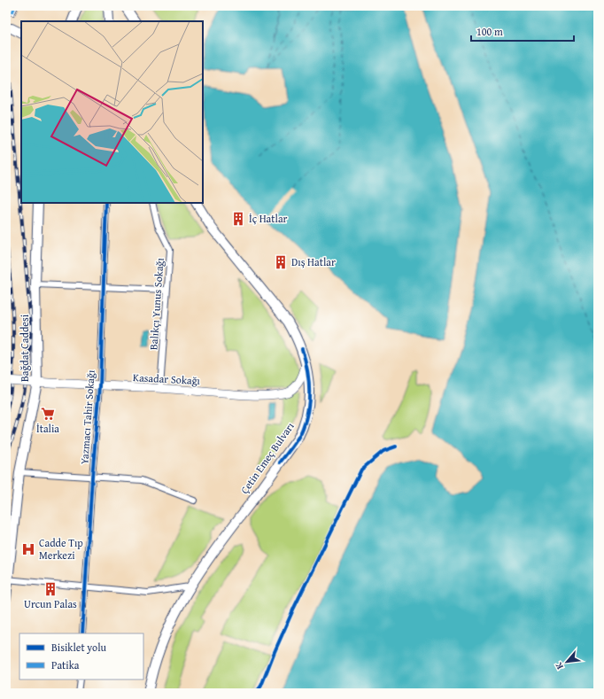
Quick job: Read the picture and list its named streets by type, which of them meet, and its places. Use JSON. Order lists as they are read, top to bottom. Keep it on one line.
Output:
{"streets":{"main road":["Bağdat Caddesi","Kasadar Sokağı","Çetin Emeç Bulvarı"],"street":["Balıkçı Yunus Sokağı","Yazmacı Tahir Sokağı"]},"crossings":[["Balıkçı Yunus Sokağı","Kasadar Sokağı"],["Bağdat Caddesi","Kasadar Sokağı"],["Kasadar Sokağı","Yazmacı Tahir Sokağı"],["Kasadar Sokağı","Çetin Emeç Bulvarı"]],"places":{"building":["İç Hatlar","Dış Hatlar","Urcun Palas"],"supermarket":["İtalia"],"hospital":["Cadde Tıp Merkezi"]},"legend":["Bisiklet yolu","Patika"],"scale_bar":"100 m","north":"bottom left"}
